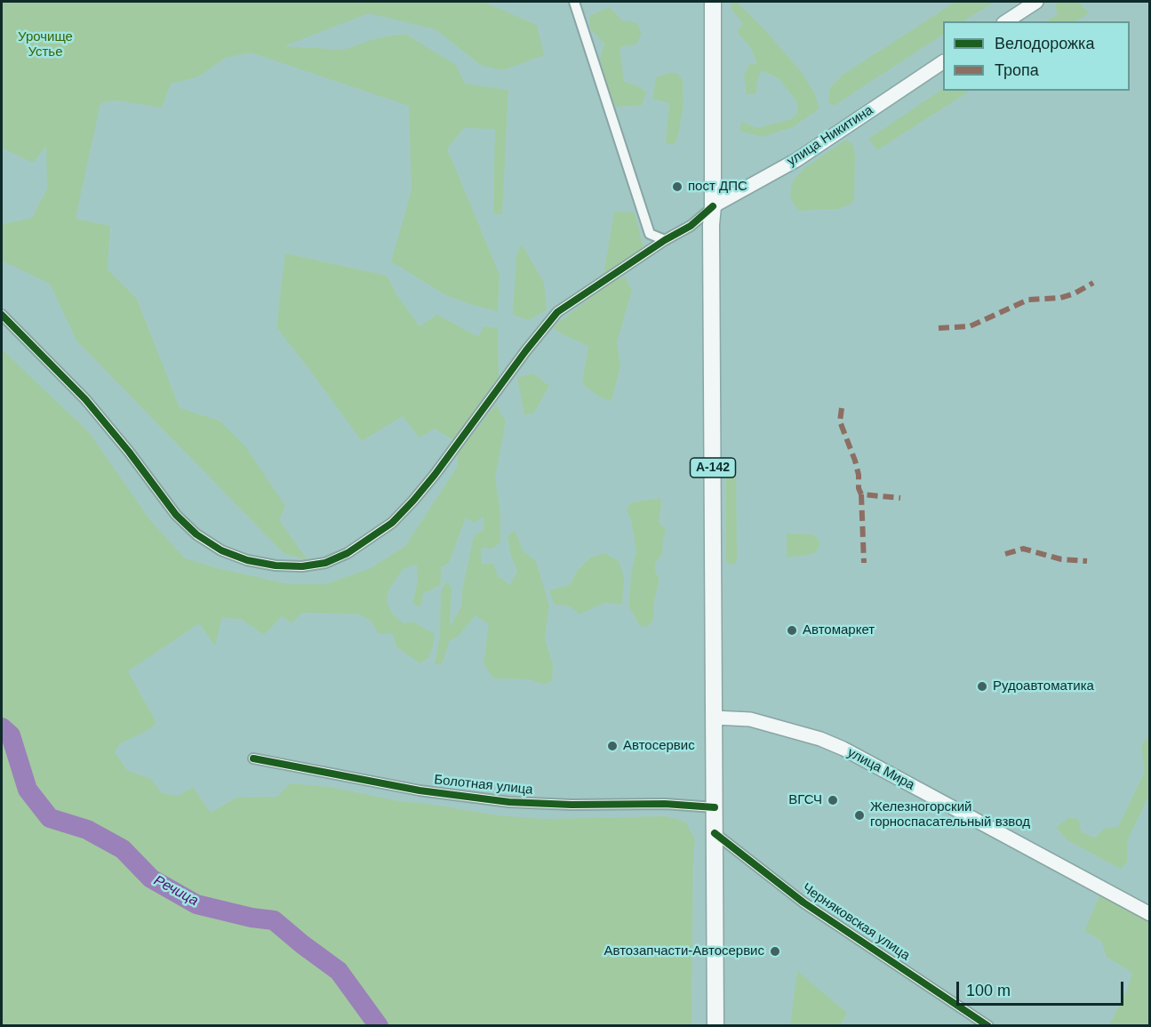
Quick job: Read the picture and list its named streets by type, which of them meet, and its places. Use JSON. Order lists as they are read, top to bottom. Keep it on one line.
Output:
{"streets":{"highway":["А-142"],"main road":["улица Никитина","улица Мира"],"street":["Болотная улица","Черняковская улица"]},"crossings":[["улица Никитина","А-142"],["А-142","улица Мира"],["А-142","Болотная улица"],["А-142","Черняковская улица"]],"water":["Речица"],"parks":["Урочище Устье"],"places":["пост ДПС","Автомаркет","Рудоавтоматика","Автосервис","ВГСЧ","Железногорский горноспасательный взвод","Автозапчасти-Автосервис"],"legend":["Велодорожка","Тропа"],"scale_bar":"100 m"}
